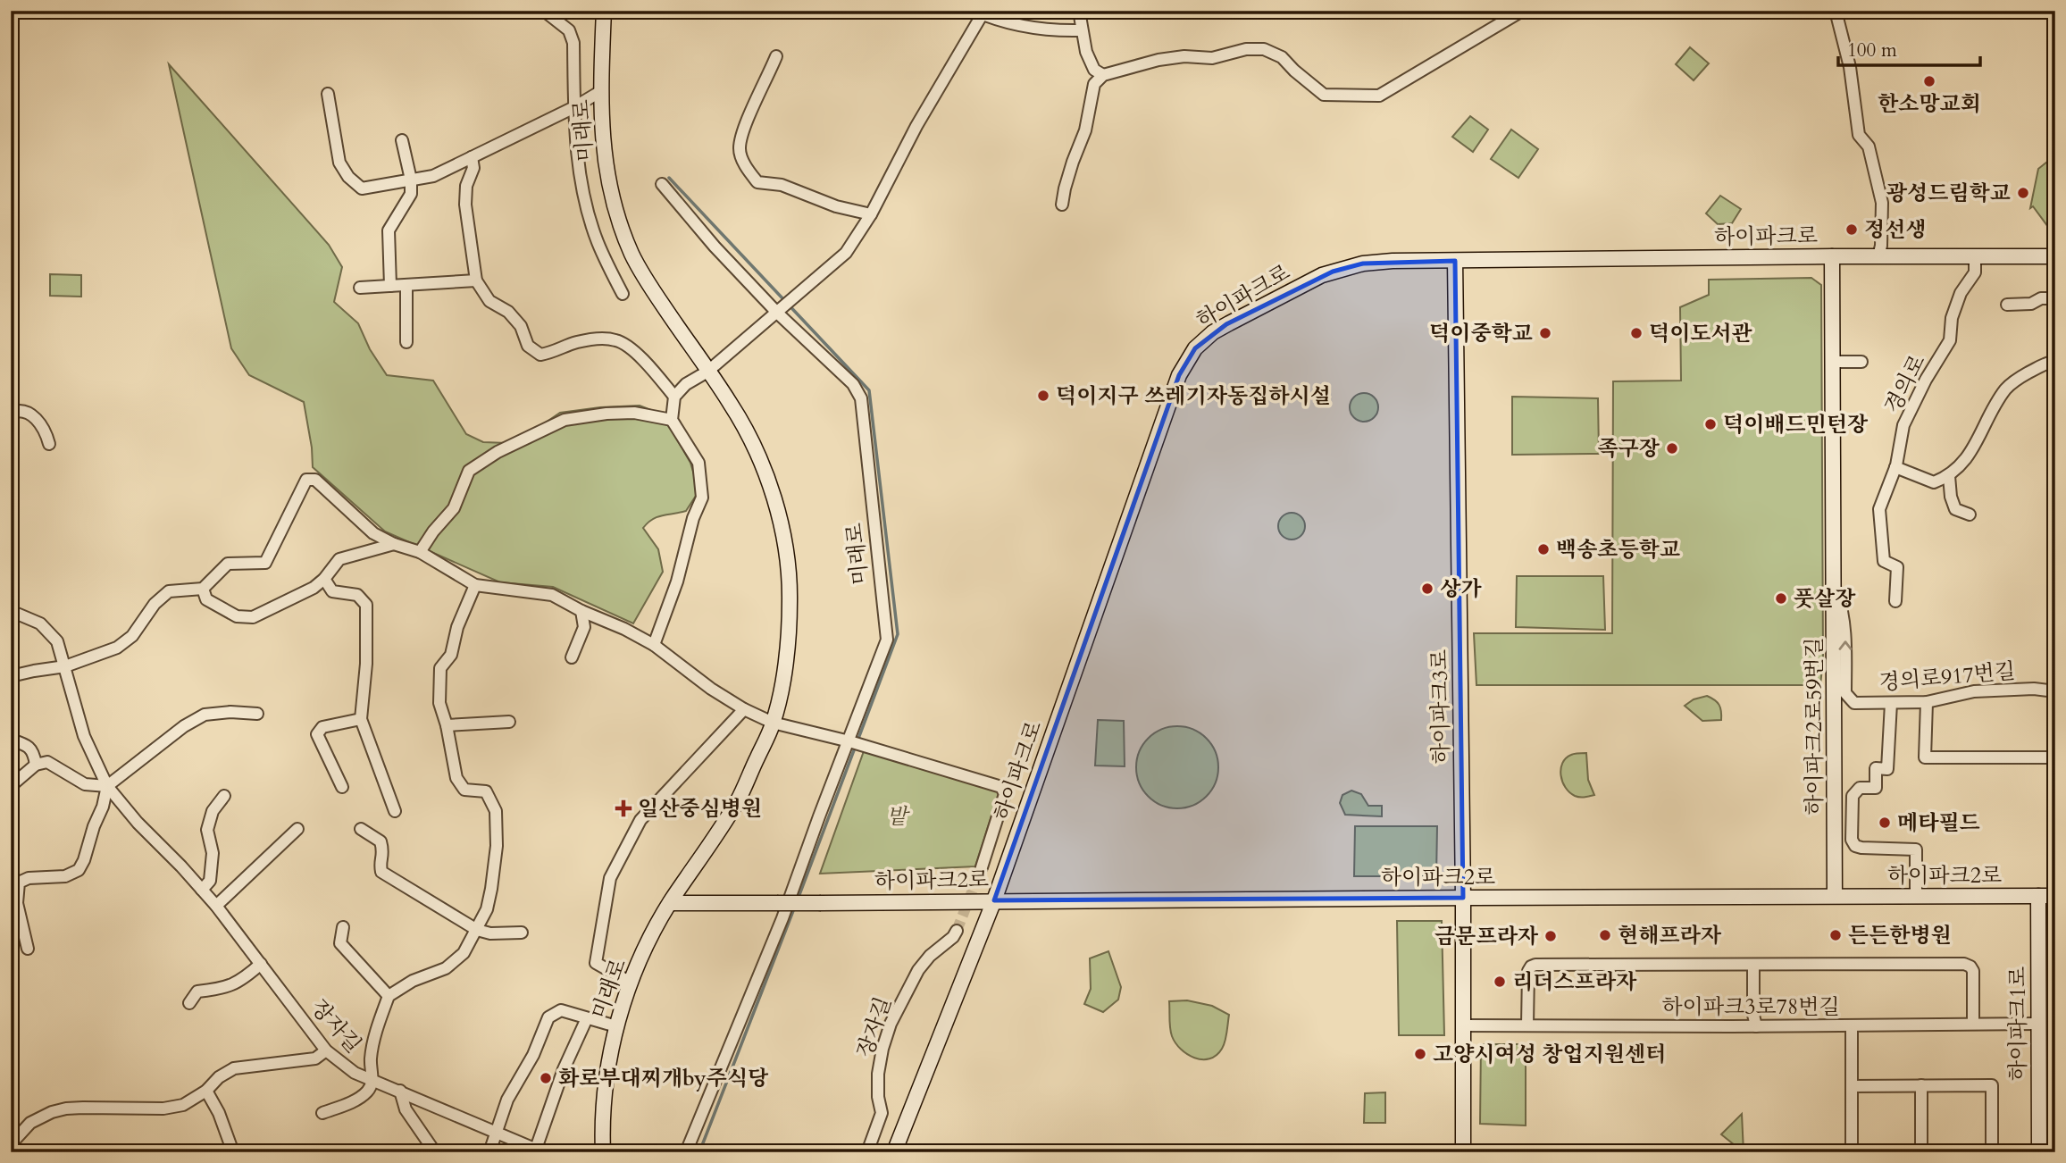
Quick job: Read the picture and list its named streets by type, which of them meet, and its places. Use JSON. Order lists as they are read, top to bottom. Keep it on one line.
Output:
{"streets":{"street":["미래로","하이파크로","경의로","경의로917번길","하이파크3로","하이파크2로59번길","하이파크2로","하이파크3로78번길","하이파크1로","장자길"]},"crossings":[["미래로","하이파크2로"],["하이파크로","경의로"],["하이파크로","하이파크3로"],["하이파크로","하이파크2로59번길"],["하이파크로","하이파크2로"],["경의로917번길","하이파크2로59번길"],["하이파크3로","하이파크2로"],["하이파크3로","하이파크3로78번길"],["하이파크2로59번길","하이파크2로"],["하이파크2로","하이파크1로"],["하이파크3로78번길","하이파크1로"]],"one_way":["경의로917번길"],"parks":["밭"],"places":{"other":["한소망교회","광성드림학교","정선생","덕이중학교","덕이도서관","덕이지구 쓰레기자동집하시설","덕이배드민턴장","족구장","백송초등학교","상가","풋살장","메타필드","현해프라자","든든한병원","금문프라자","리더스프라자","고양시여성 창업지원센터","화로부대찌개by주식당"],"health":["일산중심병원"]},"scale_bar":"100 m"}
